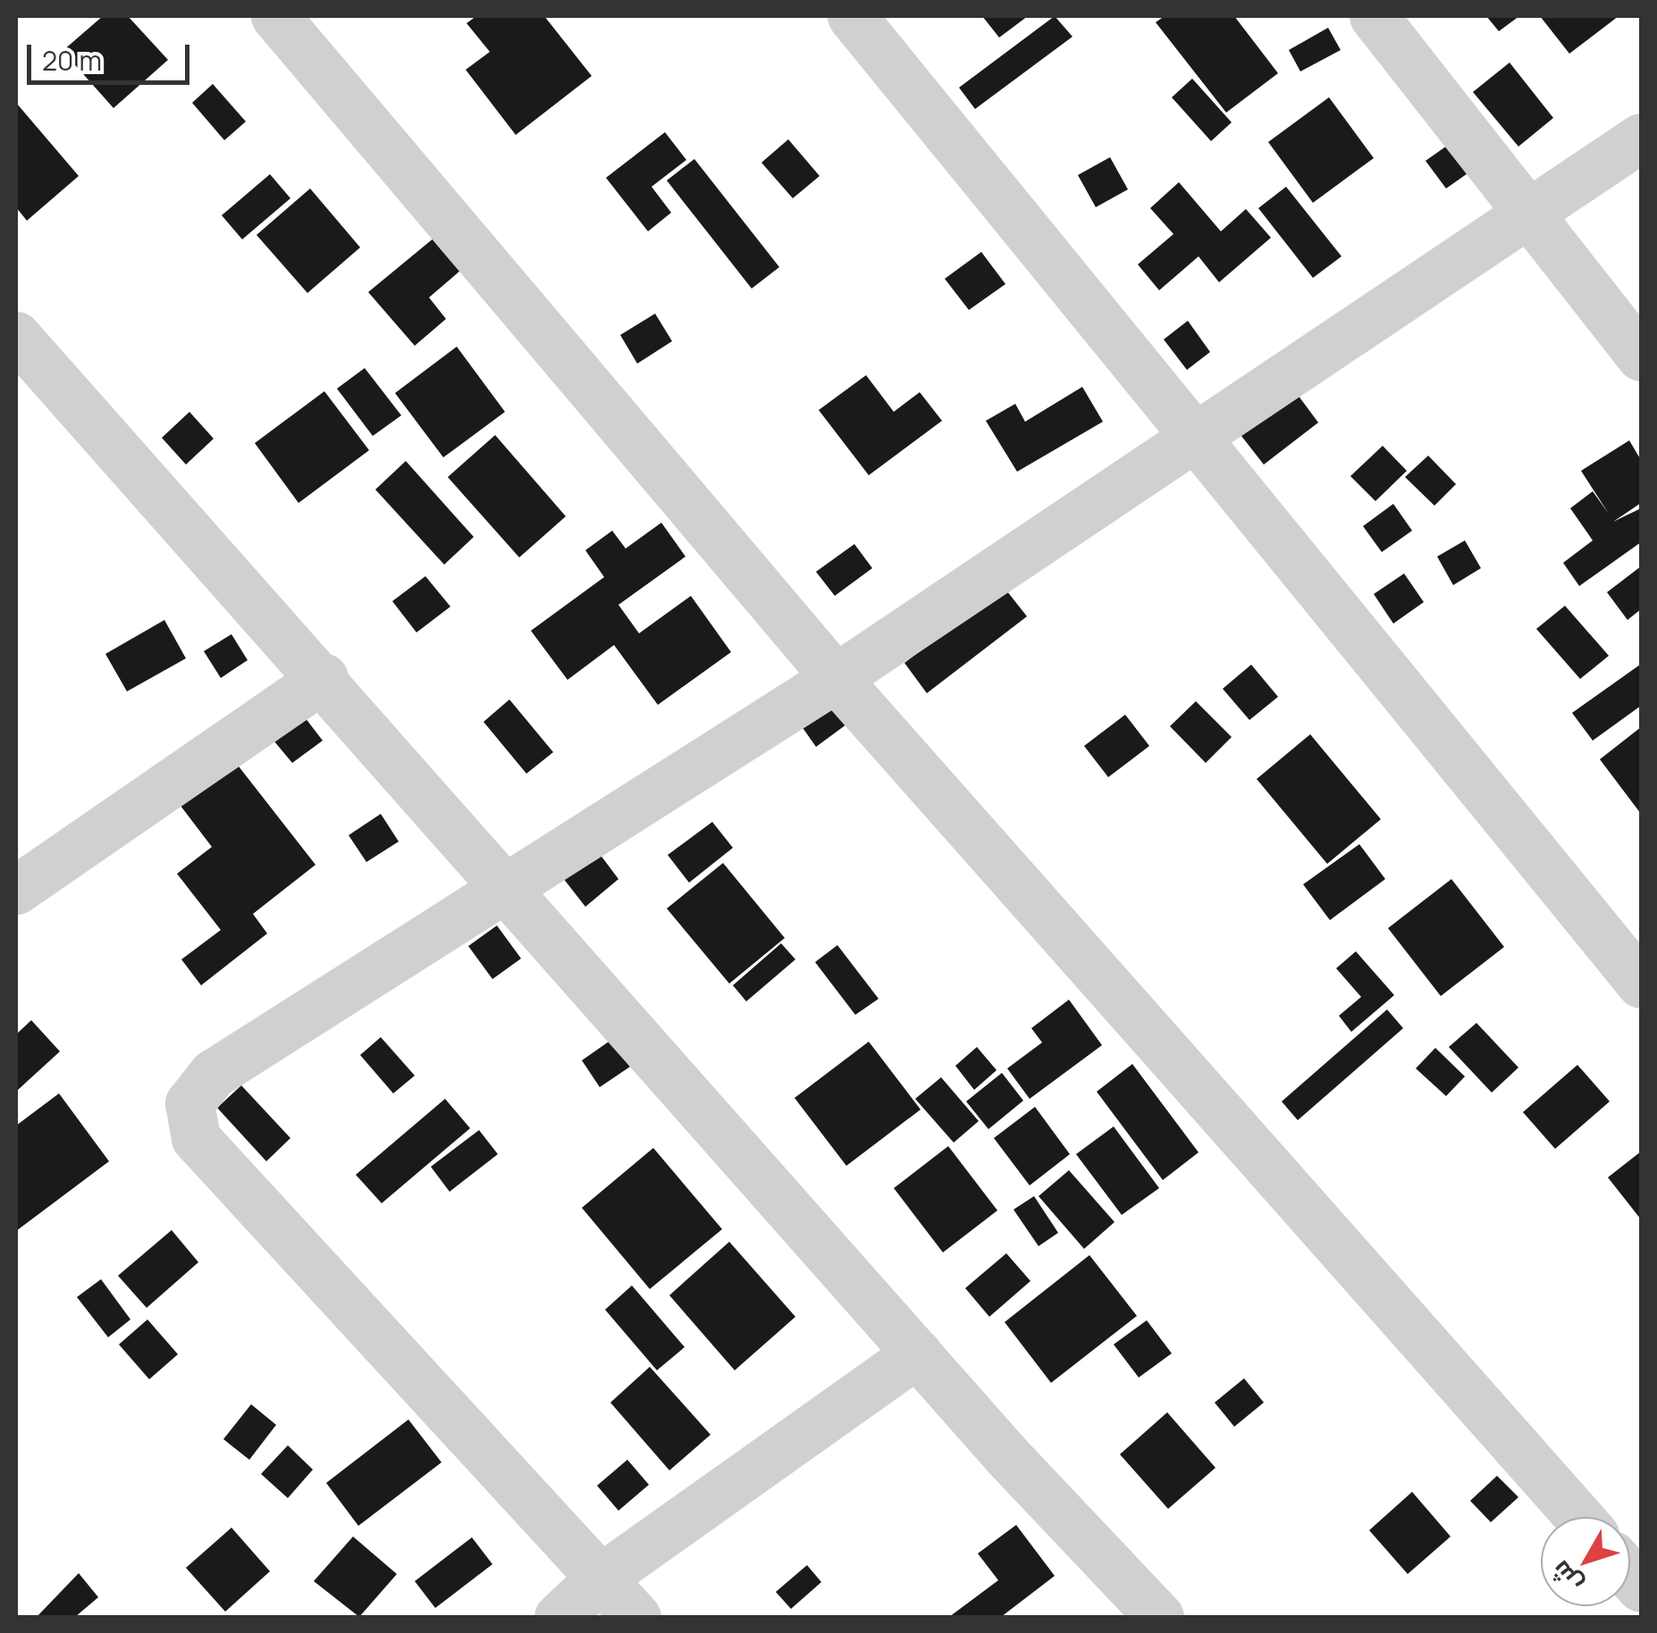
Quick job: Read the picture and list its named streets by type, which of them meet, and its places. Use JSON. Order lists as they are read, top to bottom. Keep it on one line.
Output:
{"scale_bar":"20 m","north":"bottom left"}
